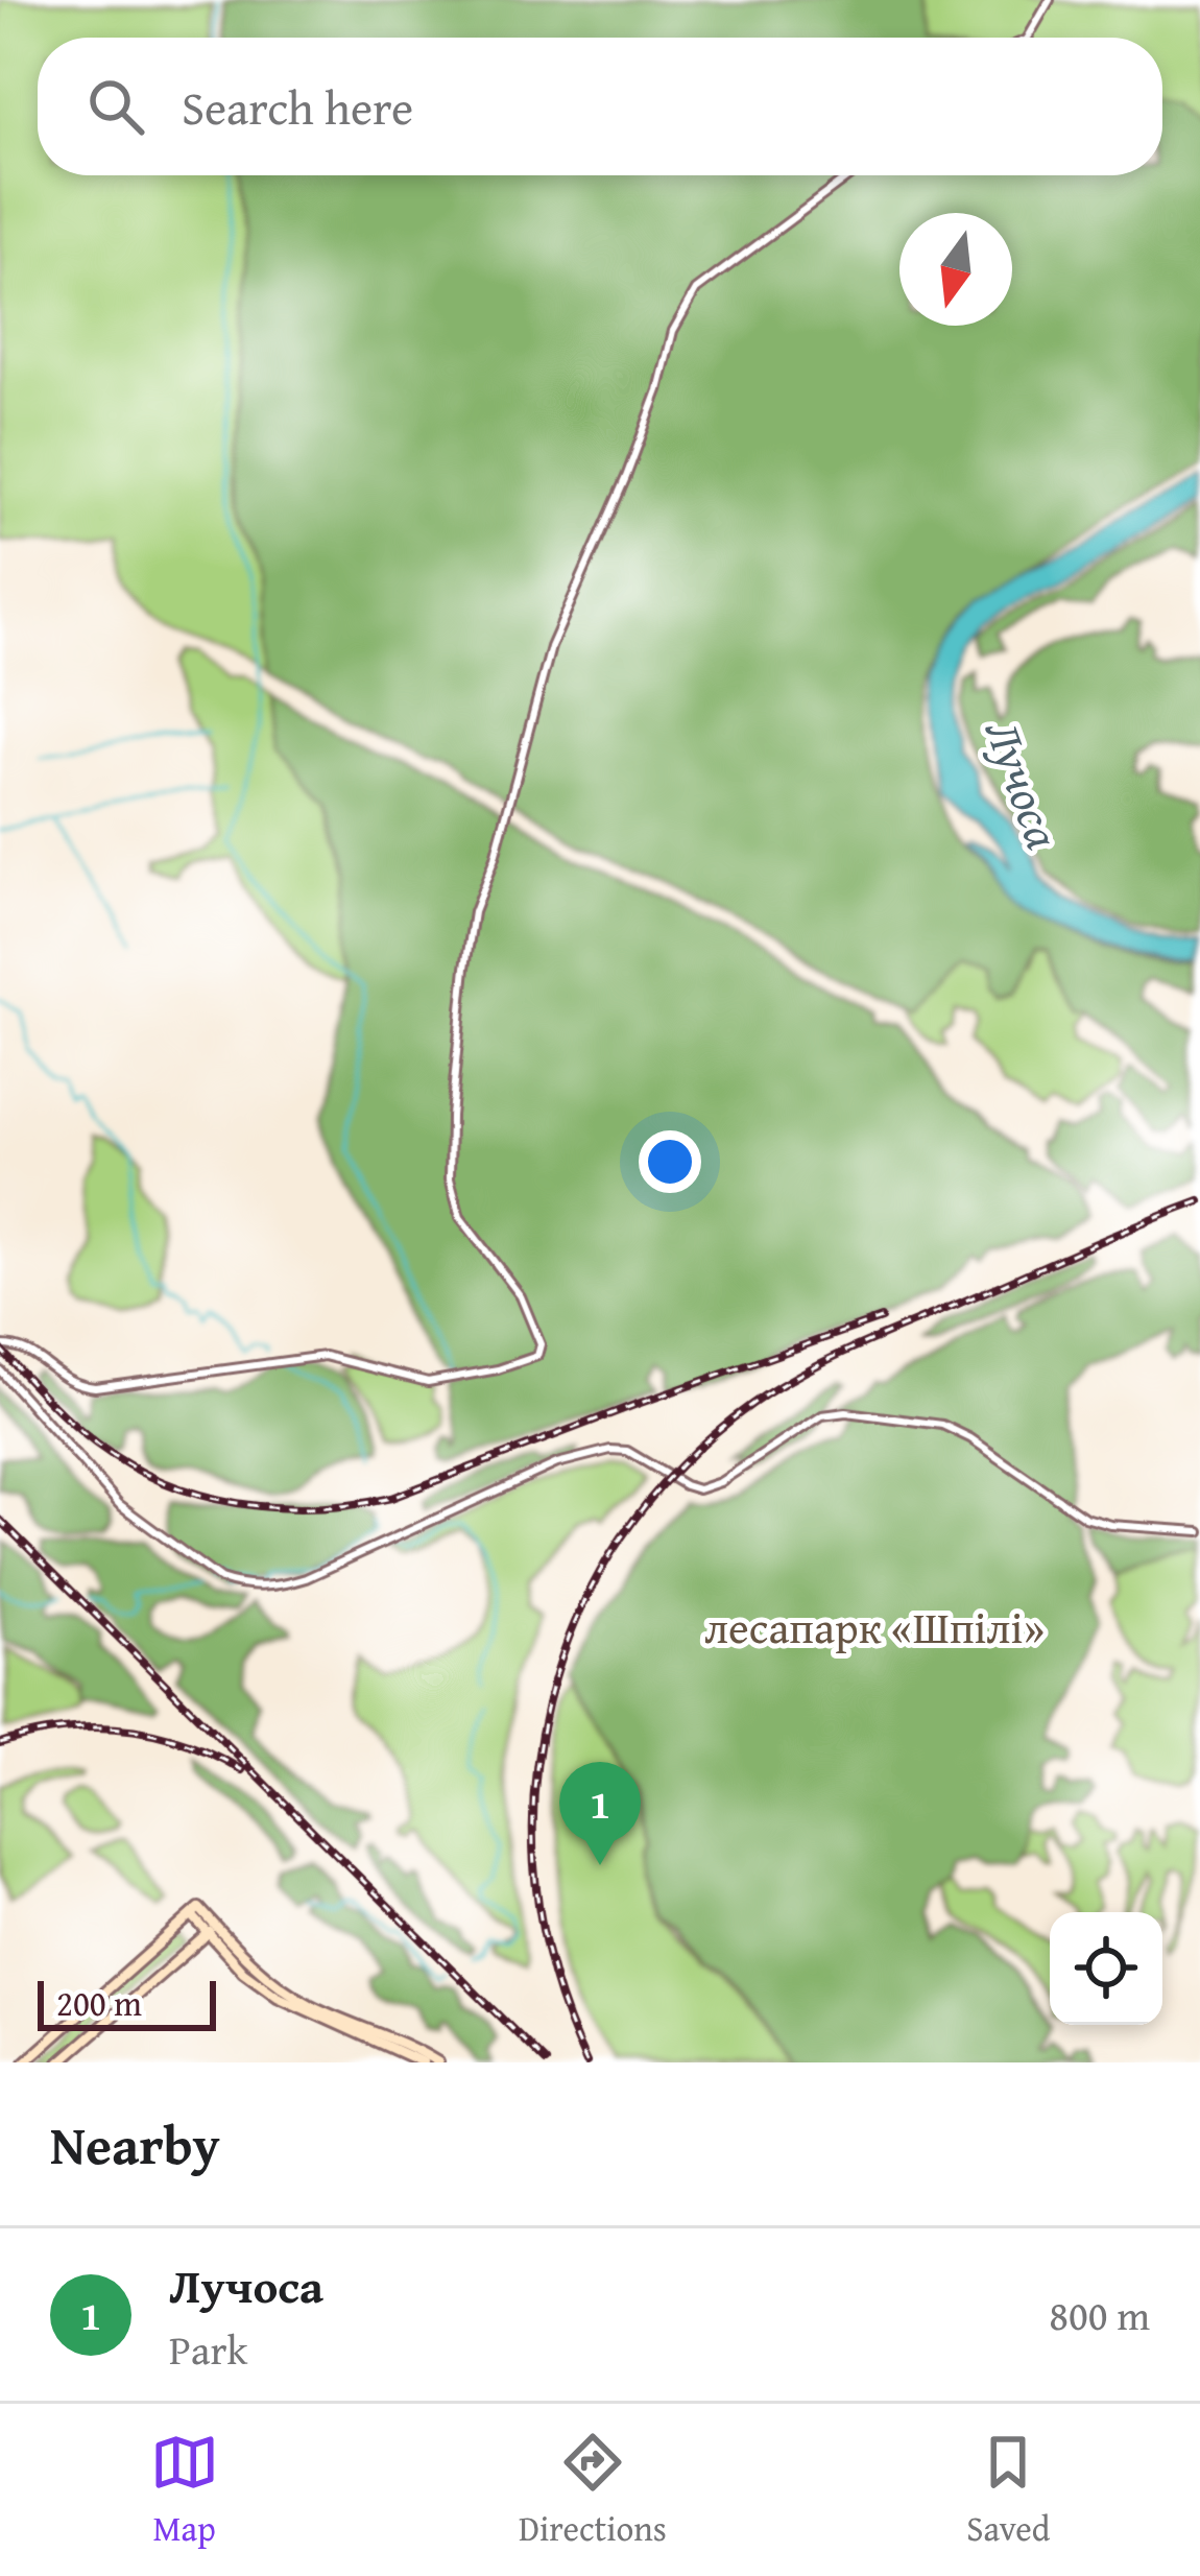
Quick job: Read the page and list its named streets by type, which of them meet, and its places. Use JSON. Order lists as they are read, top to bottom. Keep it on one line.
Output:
{"water":["Лучоса"],"parks":["лесапарк «Шпілі»"],"scale_bar":"200 m","north":"bottom","page":{"search":"Search here","pins":"1","scale":"200 m","heading":"Nearby","list":[{"mark":"1","name":"Лучоса","note":"Park","value":"800 m"}],"nav":["Map","Directions","Saved"]}}
